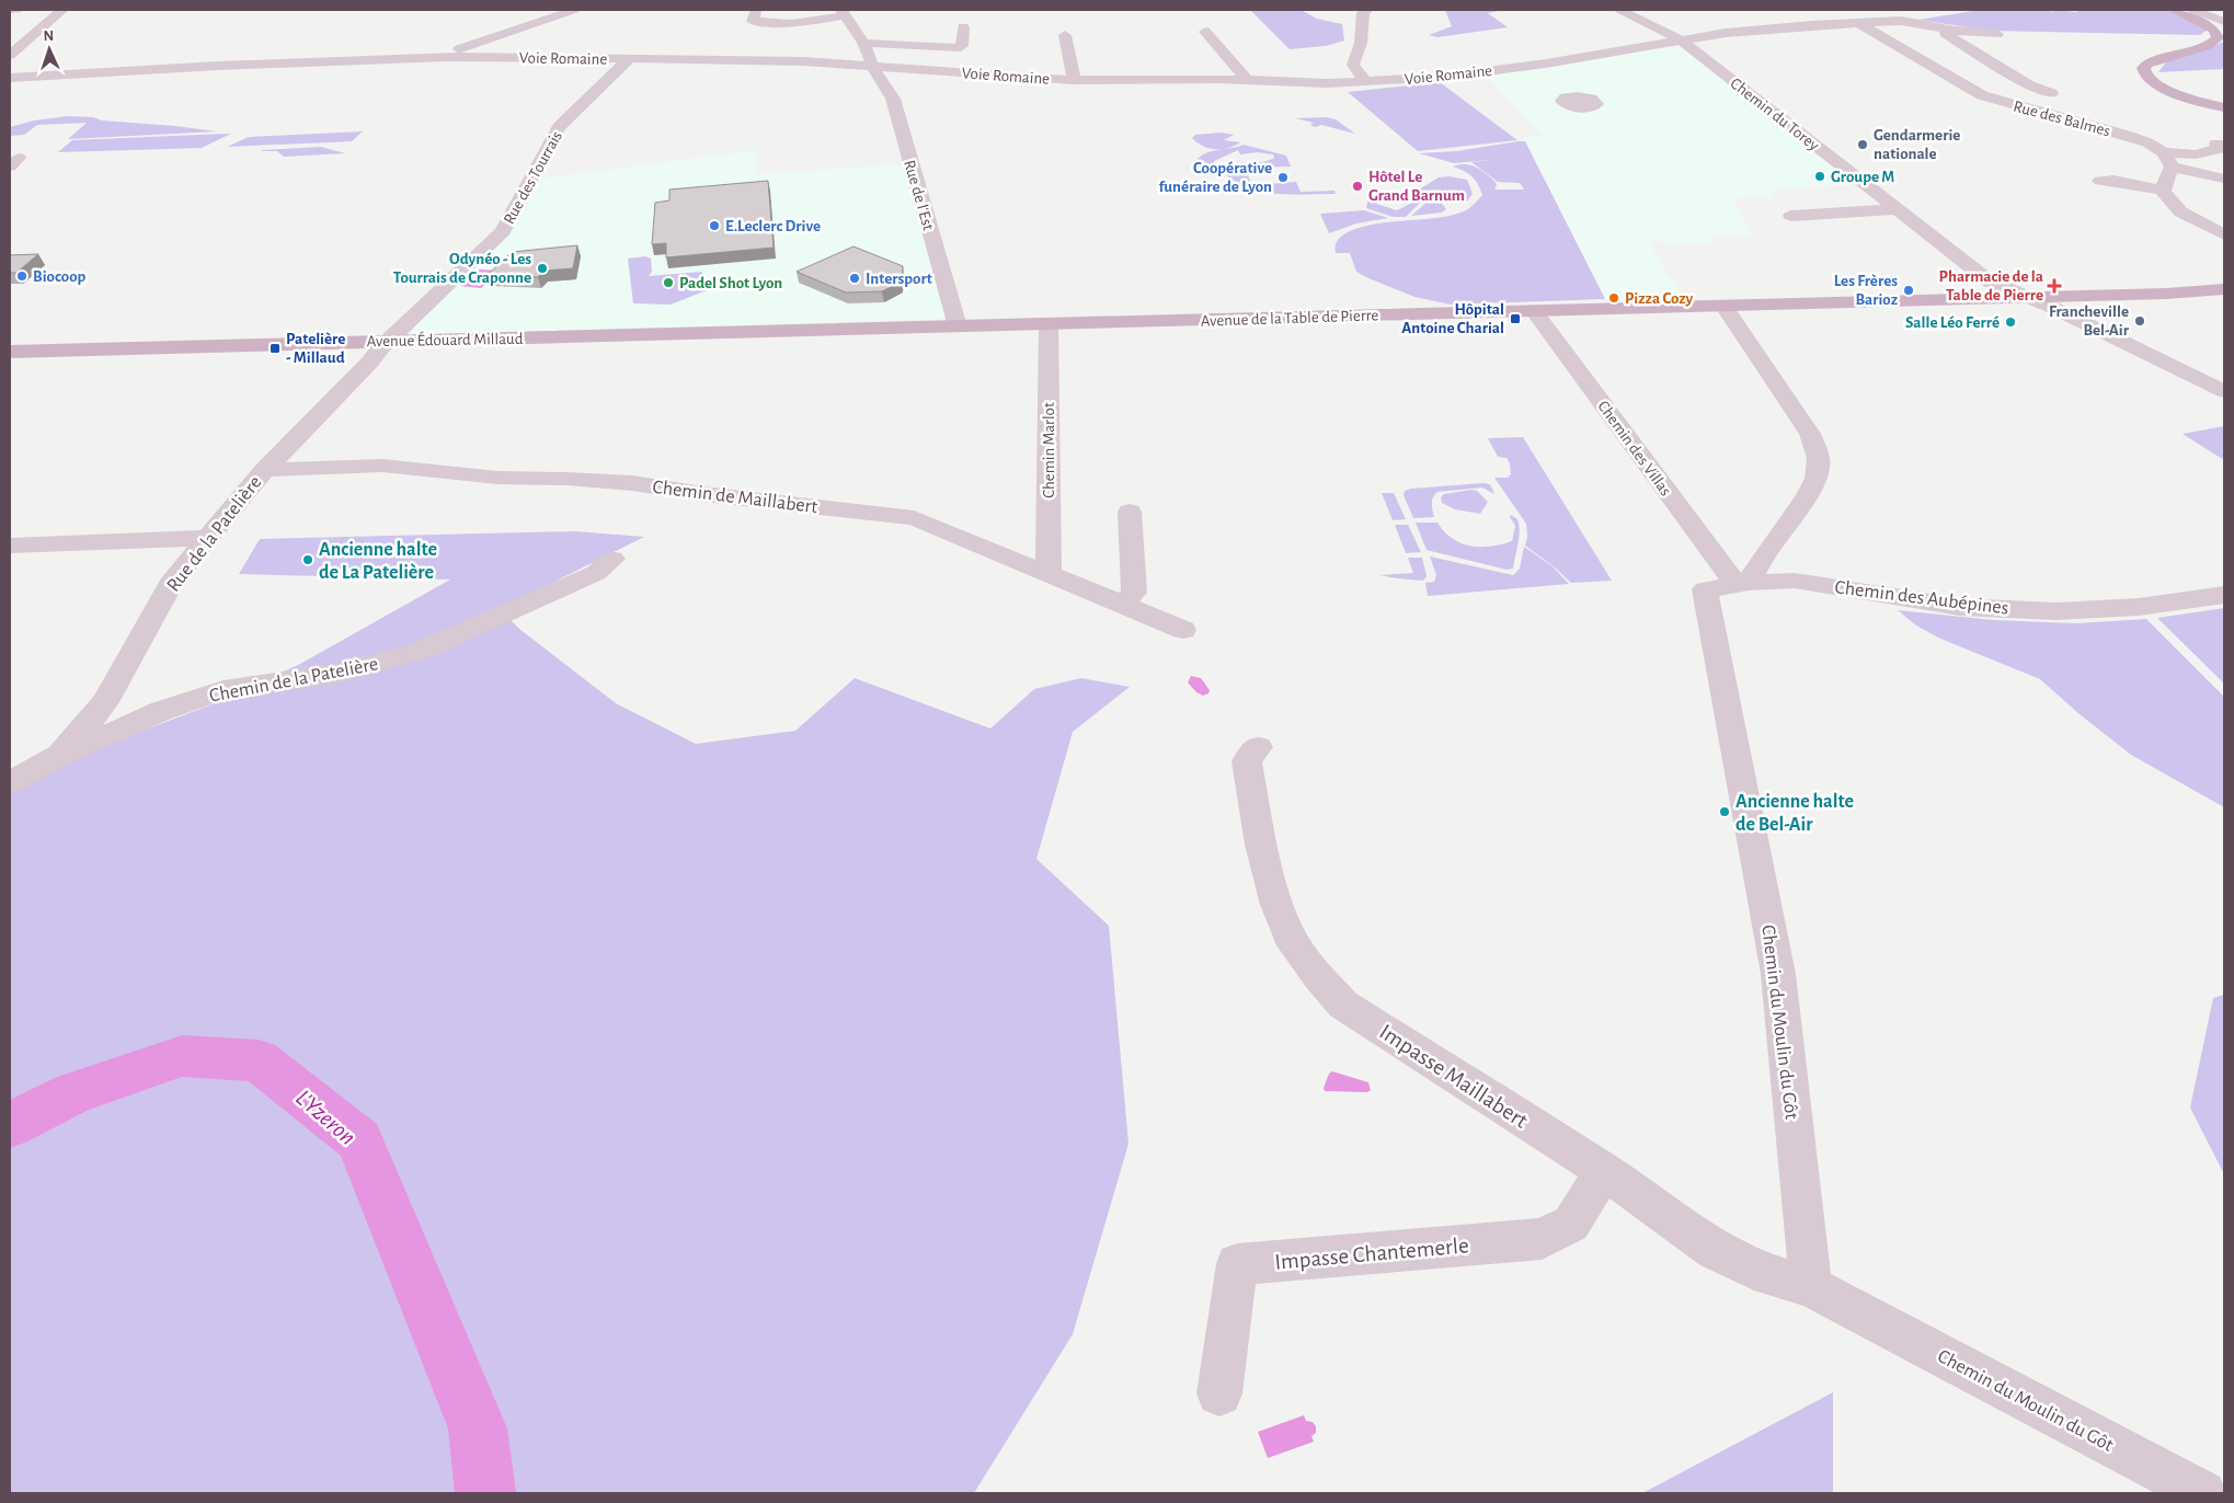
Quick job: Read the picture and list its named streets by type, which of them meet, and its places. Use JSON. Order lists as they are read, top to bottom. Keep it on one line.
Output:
{"streets":{"main road":["Avenue de la Table de Pierre","Avenue Édouard Millaud"],"street":["Voie Romaine","Chemin du Torey","Rue des Balmes","Rue des Tourrais","Rue de l'Est","Chemin des Villas","Chemin Marlot","Chemin de Maillabert","Rue de la Patelière","Chemin des Aubépines","Chemin de la Patelière","Chemin du Moulin du Gôt","Impasse Maillabert","Impasse Chantemerle"]},"crossings":[["Voie Romaine","Chemin du Torey"],["Voie Romaine","Rue des Balmes"],["Voie Romaine","Rue des Tourrais"],["Voie Romaine","Rue de l'Est"],["Chemin du Torey","Avenue de la Table de Pierre"],["Rue des Tourrais","Avenue Édouard Millaud"],["Rue des Tourrais","Rue de la Patelière"],["Rue de l'Est","Avenue de la Table de Pierre"],["Avenue de la Table de Pierre","Avenue Édouard Millaud"],["Avenue de la Table de Pierre","Chemin des Villas"],["Avenue de la Table de Pierre","Chemin Marlot"],["Avenue Édouard Millaud","Rue de la Patelière"],["Chemin des Villas","Chemin des Aubépines"],["Chemin des Villas","Chemin du Moulin du Gôt"],["Chemin Marlot","Chemin de Maillabert"],["Chemin de Maillabert","Rue de la Patelière"],["Rue de la Patelière","Chemin de la Patelière"],["Chemin des Aubépines","Chemin du Moulin du Gôt"],["Chemin du Moulin du Gôt","Impasse Maillabert"],["Impasse Maillabert","Impasse Chantemerle"]],"water":["L'Yzeron"],"places":{"other":["Gendarmerie nationale","Groupe M","Coopérative funéraire de Lyon","Hôtel Le Grand Barnum","E.Leclerc Drive","Odynéo - Les Tourrais de Craponne","Biocoop","Intersport","Padel Shot Lyon","Les Frères Barioz","Pizza Cozy","Francheville Bel-Air","Salle Léo Ferré","Ancienne halte de La Patelière","Ancienne halte de Bel-Air"],"health":["Pharmacie de la Table de Pierre"],"transit":["Hôpital Antoine Charial","Patelière - Millaud"]},"north":"top"}
